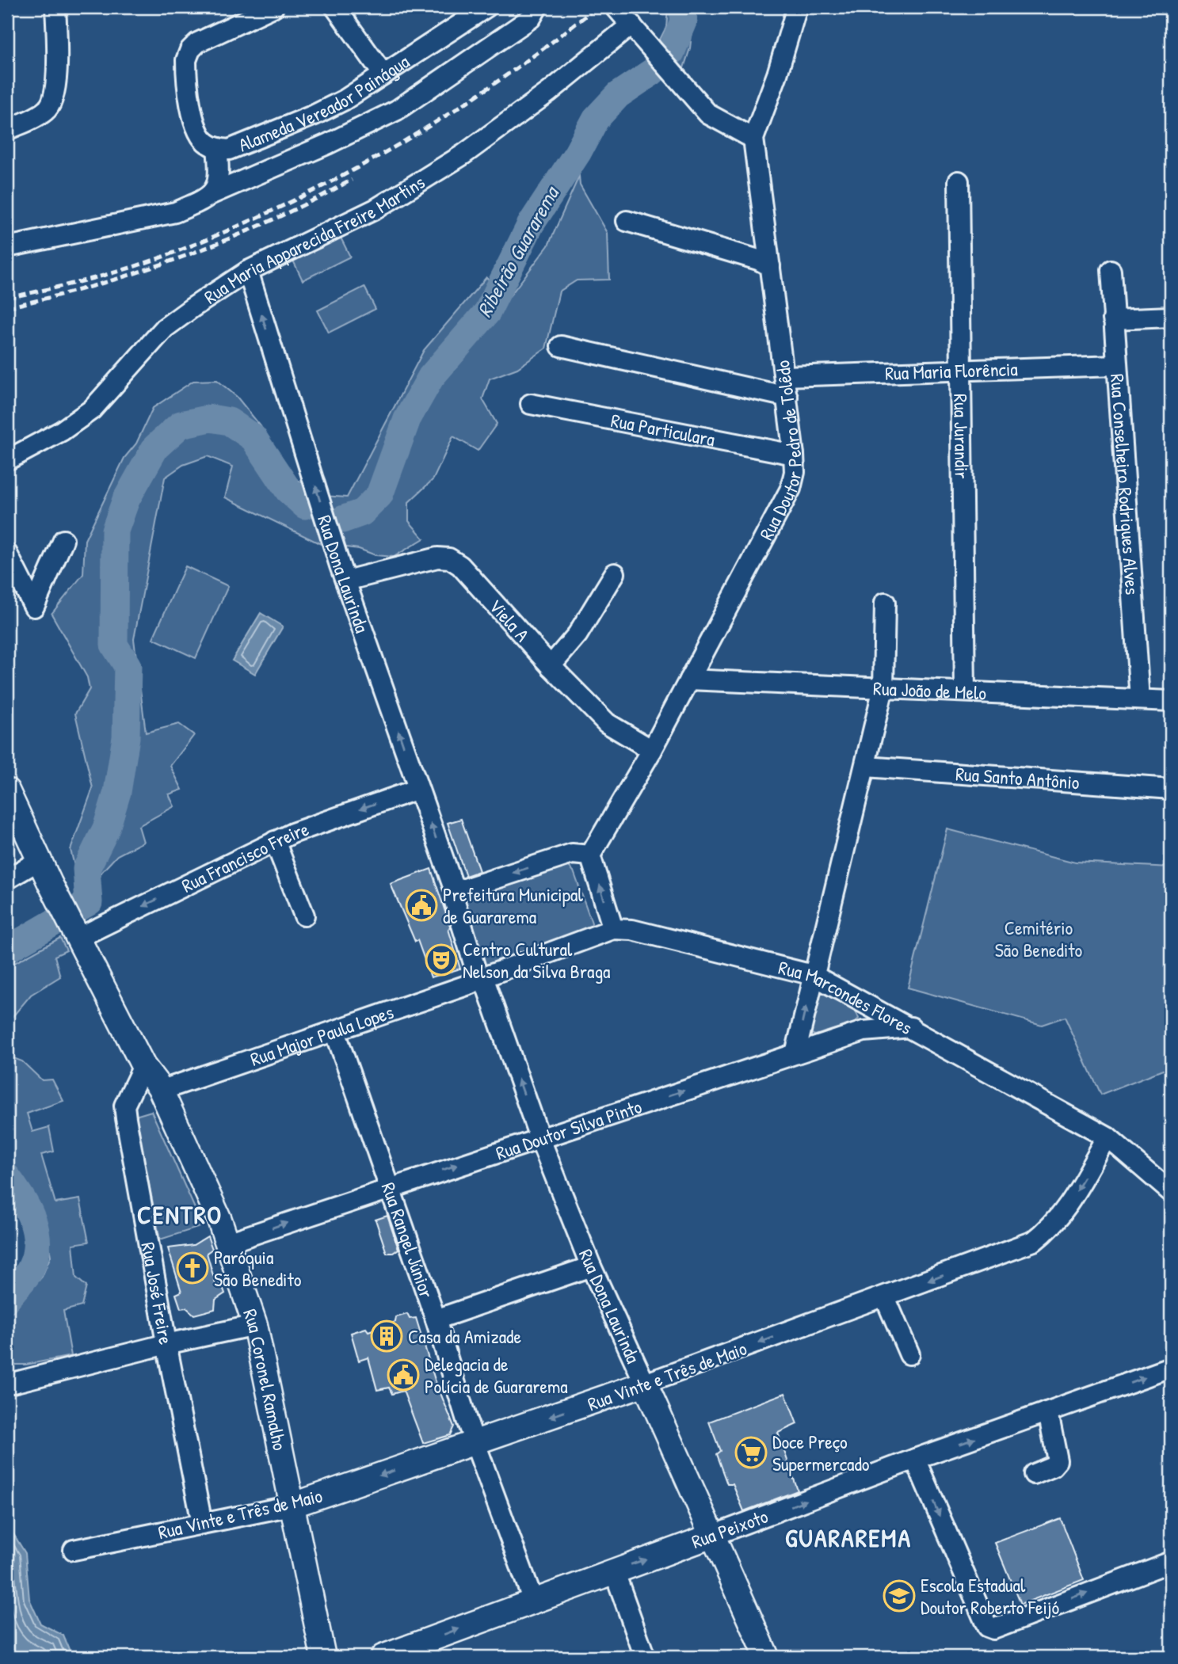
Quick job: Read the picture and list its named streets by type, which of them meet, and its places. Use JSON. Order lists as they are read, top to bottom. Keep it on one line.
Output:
{"streets":{"main road":["Rua Dona Laurinda","Rua Vinte e Três de Maio","Rua Coronel Ramalho","Rua Peixoto"],"street":["Alameda Vereador Painágua","Rua Maria Apparecida Freire Martins","Rua Maria Florência","Rua Particulara","Rua Jurandir","Rua Doutor Pedro de Tolêdo","Rua Conselheiro Rodrigues Alves","Viela A","Rua João de Melo","Rua Santo Antônio","Rua Francisco Freire","Rua Marcondes Flores","Rua Major Paula Lopes","Rua Doutor Silva Pinto","Rua Rangel Júnior","Rua José Freire"]},"crossings":[["Rua Maria Apparecida Freire Martins","Rua Dona Laurinda"],["Rua Maria Florência","Rua Jurandir"],["Rua Maria Florência","Rua Doutor Pedro de Tolêdo"],["Rua Maria Florência","Rua Conselheiro Rodrigues Alves"],["Rua Particulara","Rua Doutor Pedro de Tolêdo"],["Rua Jurandir","Rua João de Melo"],["Rua Doutor Pedro de Tolêdo","Rua Dona Laurinda"],["Rua Doutor Pedro de Tolêdo","Viela A"],["Rua Doutor Pedro de Tolêdo","Rua João de Melo"],["Rua Conselheiro Rodrigues Alves","Rua João de Melo"],["Rua Dona Laurinda","Viela A"],["Rua Dona Laurinda","Rua Francisco Freire"],["Rua Dona Laurinda","Rua Marcondes Flores"],["Rua Dona Laurinda","Rua Major Paula Lopes"],["Rua Dona Laurinda","Rua Doutor Silva Pinto"],["Rua Dona Laurinda","Rua Vinte e Três de Maio"],["Rua Dona Laurinda","Rua Peixoto"],["Rua Francisco Freire","Rua Coronel Ramalho"],["Rua Marcondes Flores","Rua Major Paula Lopes"],["Rua Marcondes Flores","Rua Doutor Silva Pinto"],["Rua Marcondes Flores","Rua Vinte e Três de Maio"],["Rua Doutor Silva Pinto","Rua Rangel Júnior"],["Rua Doutor Silva Pinto","Rua Coronel Ramalho"],["Rua Rangel Júnior","Rua Vinte e Três de Maio"],["Rua Rangel Júnior","Rua Peixoto"],["Rua José Freire","Rua Vinte e Três de Maio"],["Rua José Freire","Rua Coronel Ramalho"],["Rua Vinte e Três de Maio","Rua Coronel Ramalho"]],"one_way":["Rua Dona Laurinda","Rua Francisco Freire","Rua Doutor Silva Pinto","Rua Vinte e Três de Maio","Rua Peixoto"],"districts":["CENTRO","GUARAREMA"],"water":["Ribeirão Guararema"],"parks":["Cemitério São Benedito"],"places":{"public building":["Prefeitura Municipal de Guararema","Delegacia de Polícia de Guararema"],"theatre":["Centro Cultural Nelson da Silva Braga"],"church":["Paróquia São Benedito"],"building":["Casa da Amizade"],"supermarket":["Doce Preço Supermercado"],"school or university":["Escola Estadual Doutor Roberto Feijó"]}}
